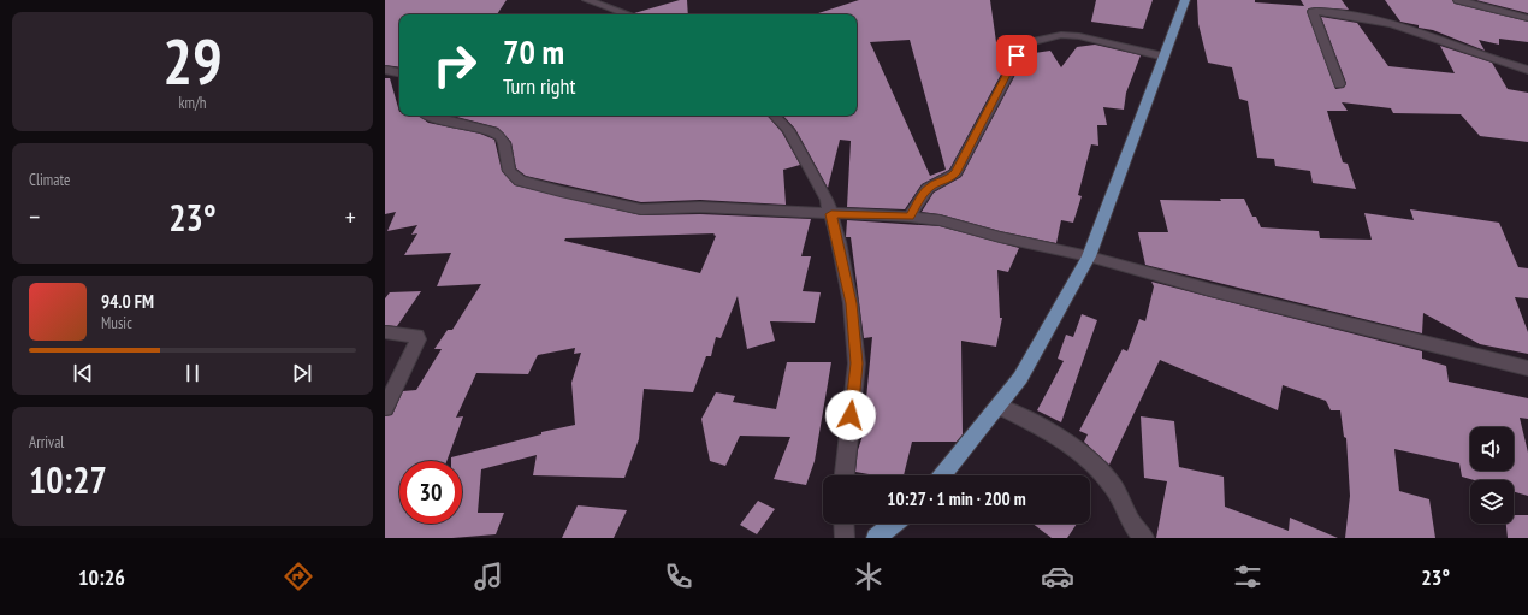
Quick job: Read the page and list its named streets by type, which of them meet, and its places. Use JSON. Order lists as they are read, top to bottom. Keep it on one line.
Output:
{"page":{"tile":[["29","km/h"],"Climate",["Arrival","10:27"]],"turn":["70 m","Turn right"],"heat":["−","23°","+"],"song":["94.0 FM","Music"],"limit":"30","trip":"10:27 · 1 min · 200 m","tabs":["10:26","23°"]}}
